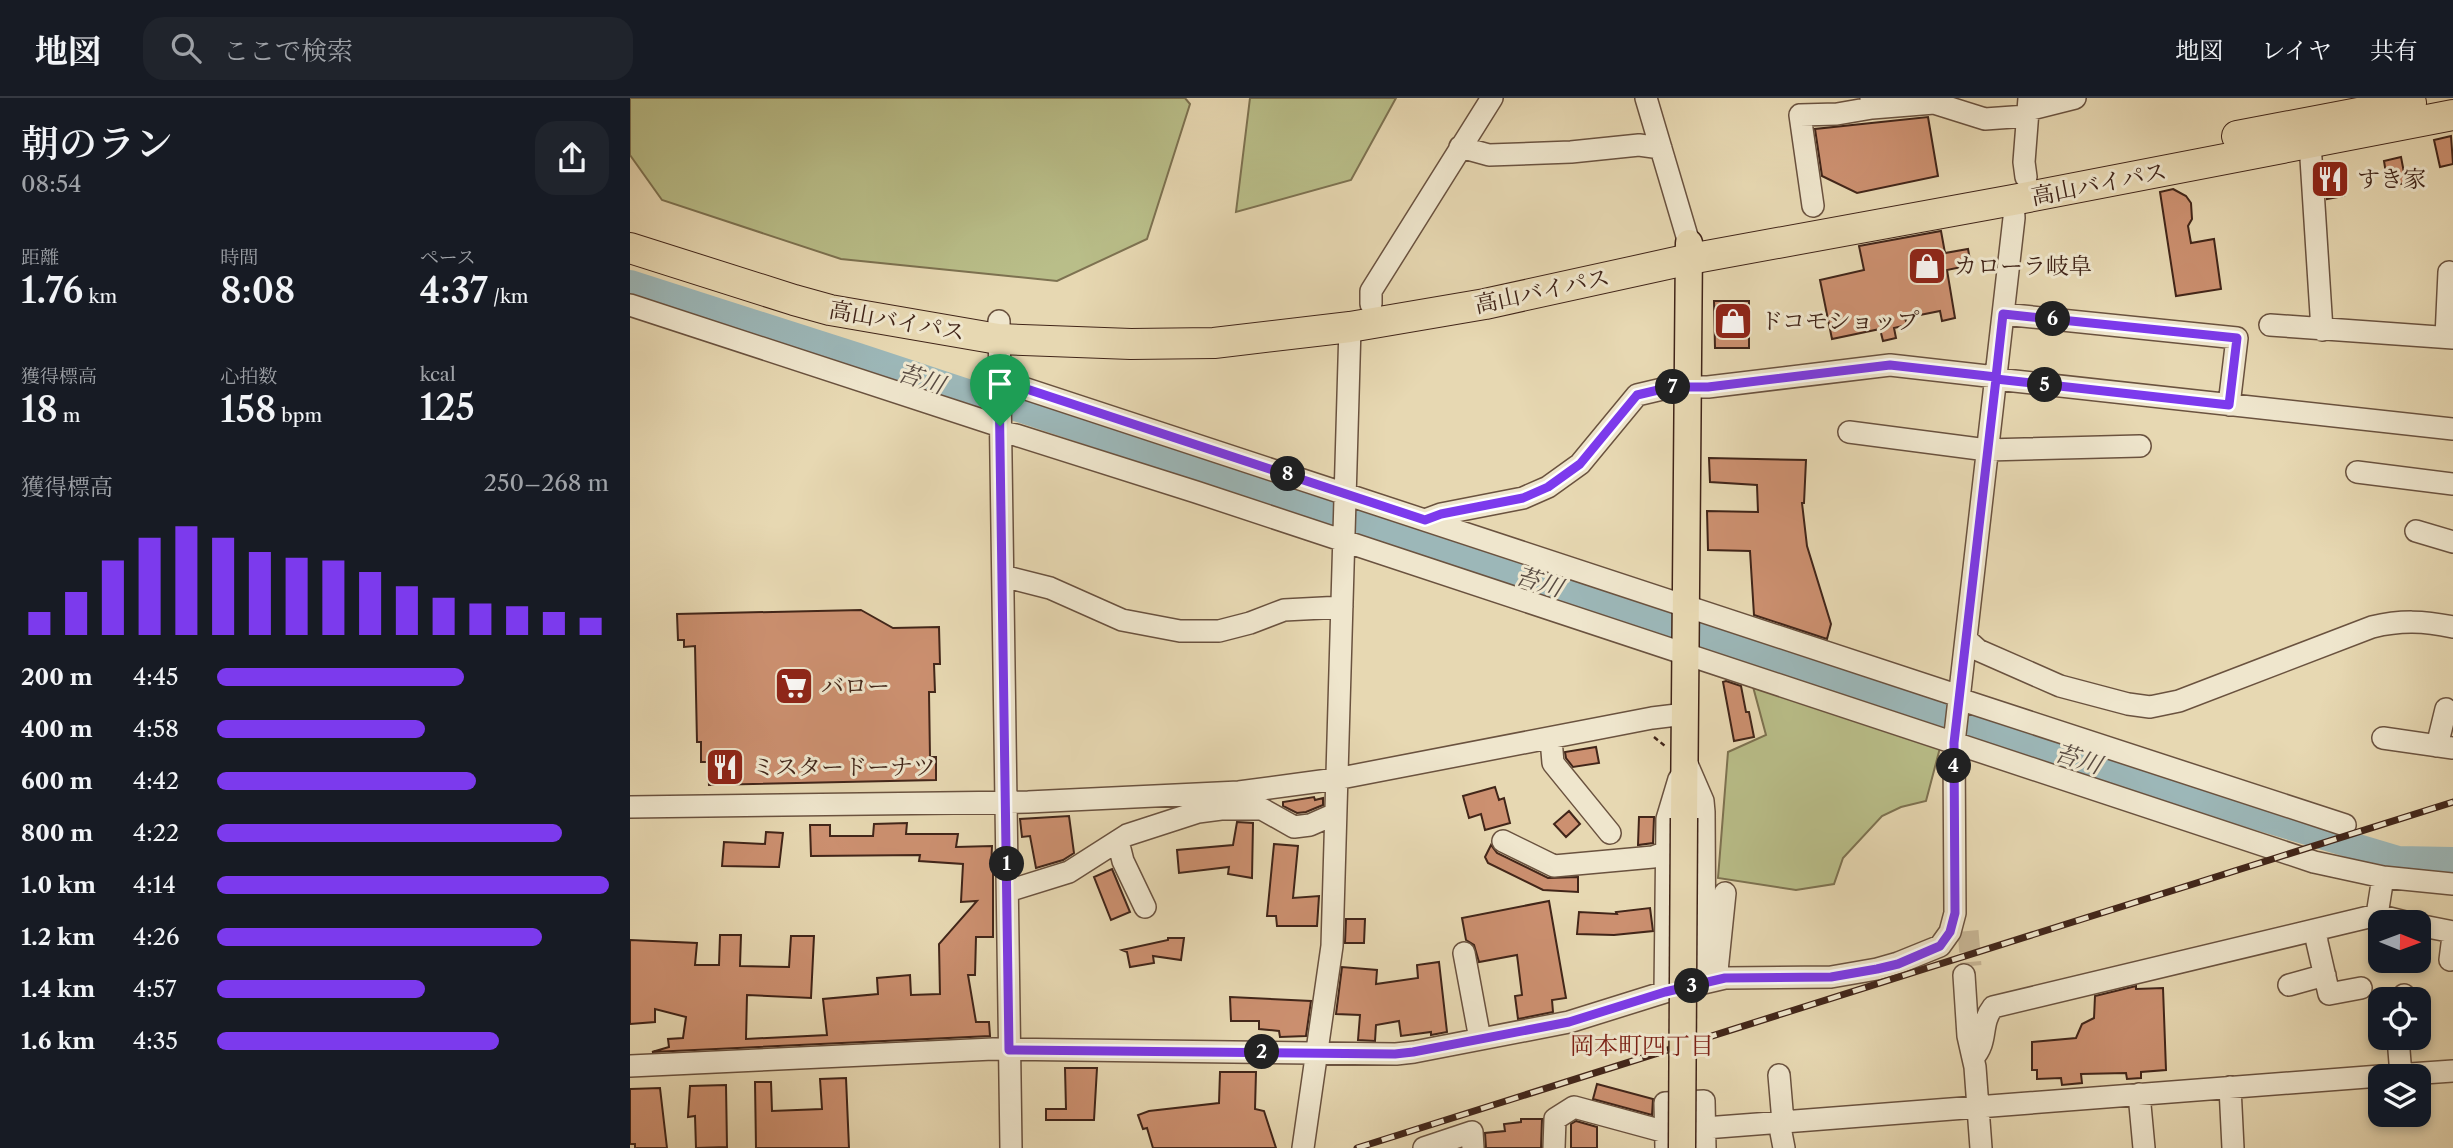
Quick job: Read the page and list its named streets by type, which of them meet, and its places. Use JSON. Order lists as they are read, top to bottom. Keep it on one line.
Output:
{"streets":{"highway":["高山バイパス"]},"districts":["岡本町四丁目"],"water":["苔川"],"places":{"restaurant":["すき家","ミスタードーナツ"],"shop":["カローラ岐阜","ドコモショップ"],"supermarket":["バロー"]},"north":"right","page":{"header":"地図","search":"ここで検索","nav":["地図","レイヤ","共有"],"heading":["朝のラン","08:54"],"stats":[["距離","1.76 km"],["時間","8:08"],["ペース","4:37 /km"],["獲得標高","18 m"],["心拍数","158 bpm"],["kcal","125"]],"pins":["6","5","7","8","4","1","3","2"],"chart":["獲得標高","250–268 m"],"list":[{"name":"200 m","note":"4:45"},{"name":"400 m","note":"4:58"},{"name":"600 m","note":"4:42"},{"name":"800 m","note":"4:22"},{"name":"1.0 km","note":"4:14"},{"name":"1.2 km","note":"4:26"},{"name":"1.4 km","note":"4:57"},{"name":"1.6 km","note":"4:35"}]}}
